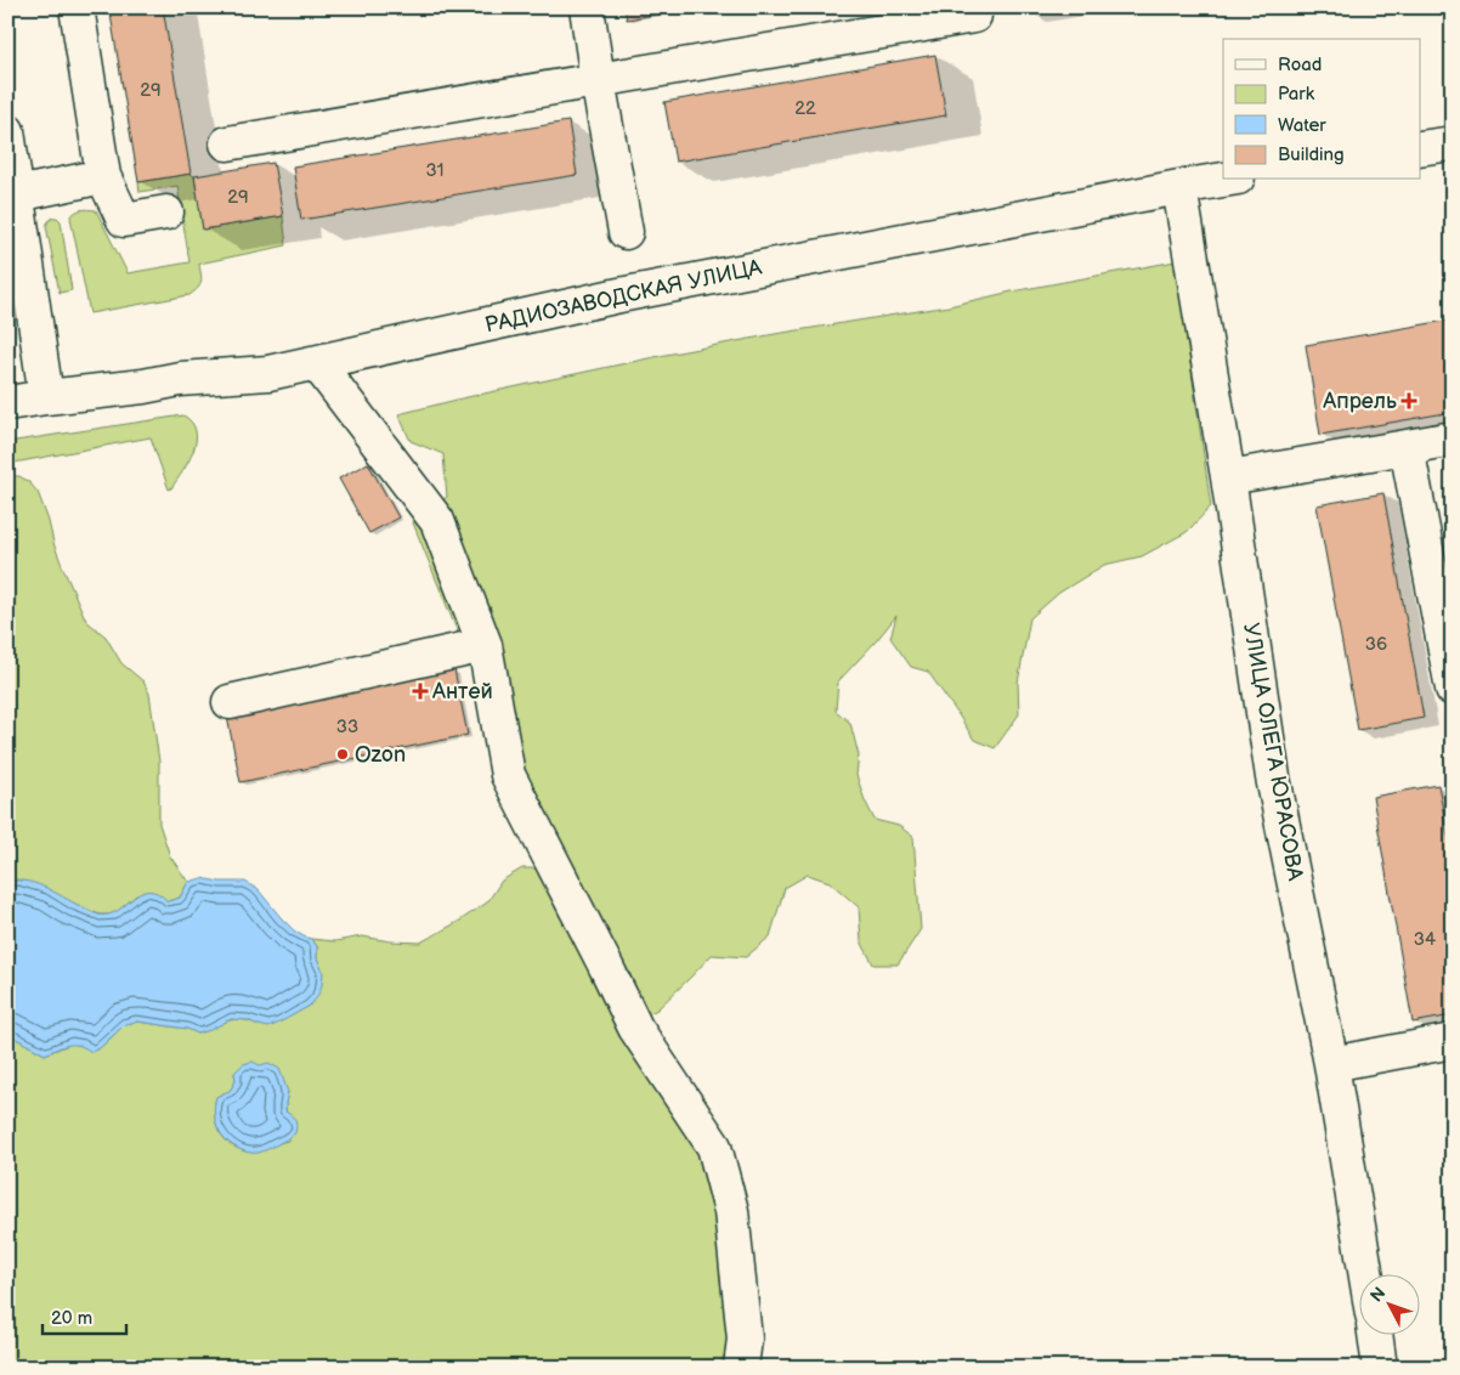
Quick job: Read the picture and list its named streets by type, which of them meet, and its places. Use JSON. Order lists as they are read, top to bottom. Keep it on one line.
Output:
{"streets":{"street":["РАДИОЗАВОДСКАЯ УЛИЦА","УЛИЦА ОЛЕГА ЮРАСОВА"]},"crossings":[["РАДИОЗАВОДСКАЯ УЛИЦА","УЛИЦА ОЛЕГА ЮРАСОВА"]],"places":{"health":["Апрель","Антей"],"other":["Ozon"]},"house_numbers":["29","22","31","29","36","33","34"],"legend":["Road","Park","Water","Building"],"scale_bar":"20 m","north":"top left"}
